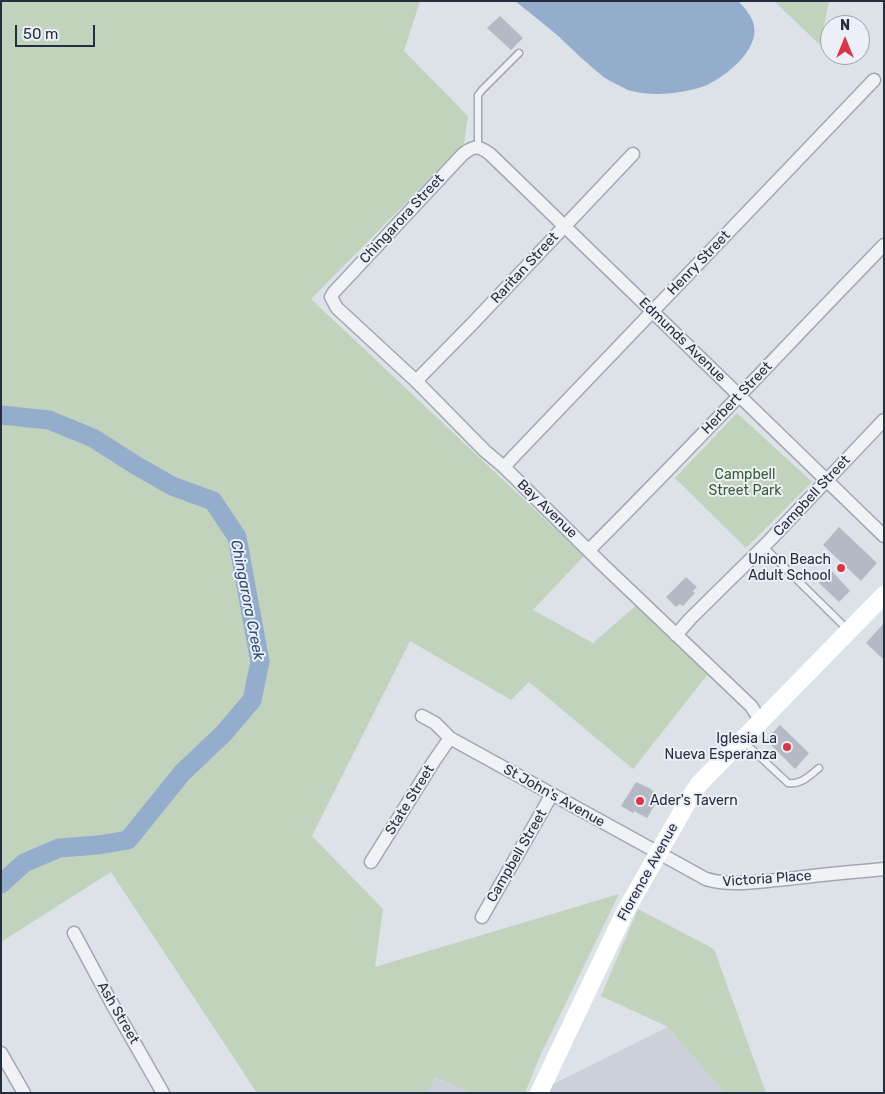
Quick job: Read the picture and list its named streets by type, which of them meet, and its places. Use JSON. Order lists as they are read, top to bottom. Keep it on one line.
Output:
{"streets":{"street":["Chingarora Street","Henry Street","Raritan Street","Edmunds Avenue","Herbert Street","Campbell Street","Bay Avenue","St John's Avenue","State Street","Florence Avenue","Victoria Place","Ash Street"]},"crossings":[["Chingarora Street","Edmunds Avenue"],["Chingarora Street","Bay Avenue"],["Henry Street","Edmunds Avenue"],["Henry Street","Bay Avenue"],["Raritan Street","Edmunds Avenue"],["Raritan Street","Bay Avenue"],["Edmunds Avenue","Herbert Street"],["Edmunds Avenue","Campbell Street"],["Herbert Street","Bay Avenue"],["Campbell Street","Bay Avenue"],["Campbell Street","St John's Avenue"],["Bay Avenue","Florence Avenue"],["St John's Avenue","State Street"],["St John's Avenue","Florence Avenue"],["St John's Avenue","Victoria Place"],["Florence Avenue","Victoria Place"]],"water":["Chingarora Creek"],"parks":["Campbell Street Park"],"places":["Union Beach Adult School","Iglesia La Nueva Esperanza","Ader's Tavern"],"scale_bar":"50 m","north":"top"}
